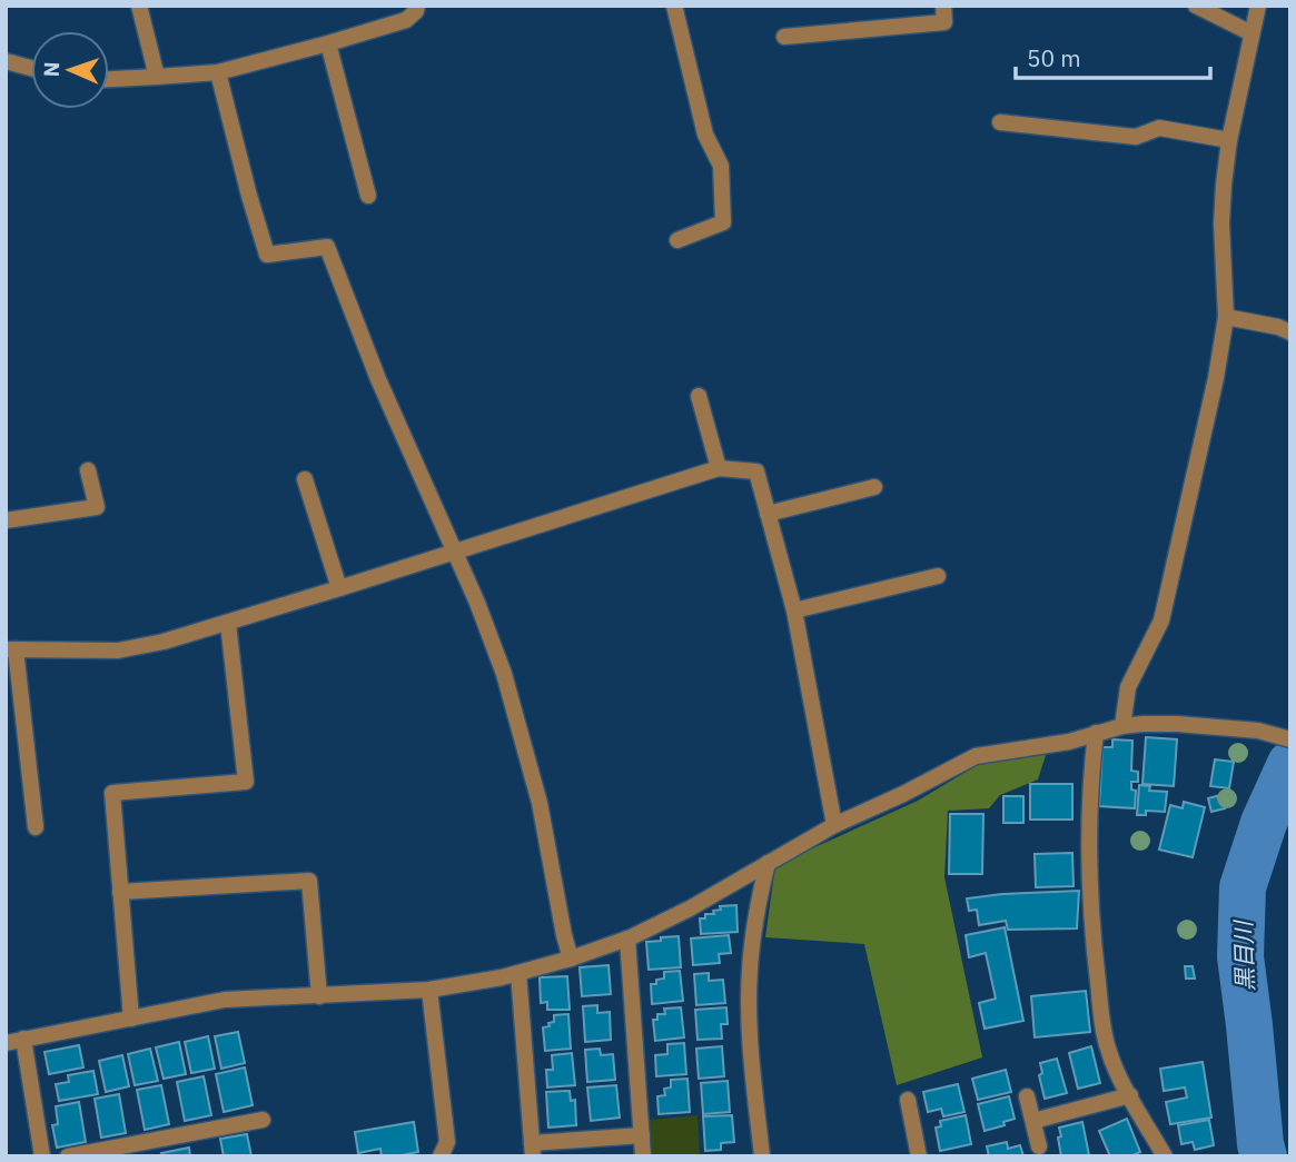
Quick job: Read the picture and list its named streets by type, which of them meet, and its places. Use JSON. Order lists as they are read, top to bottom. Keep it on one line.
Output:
{"water":["黒目川"],"scale_bar":"50 m","north":"left"}
